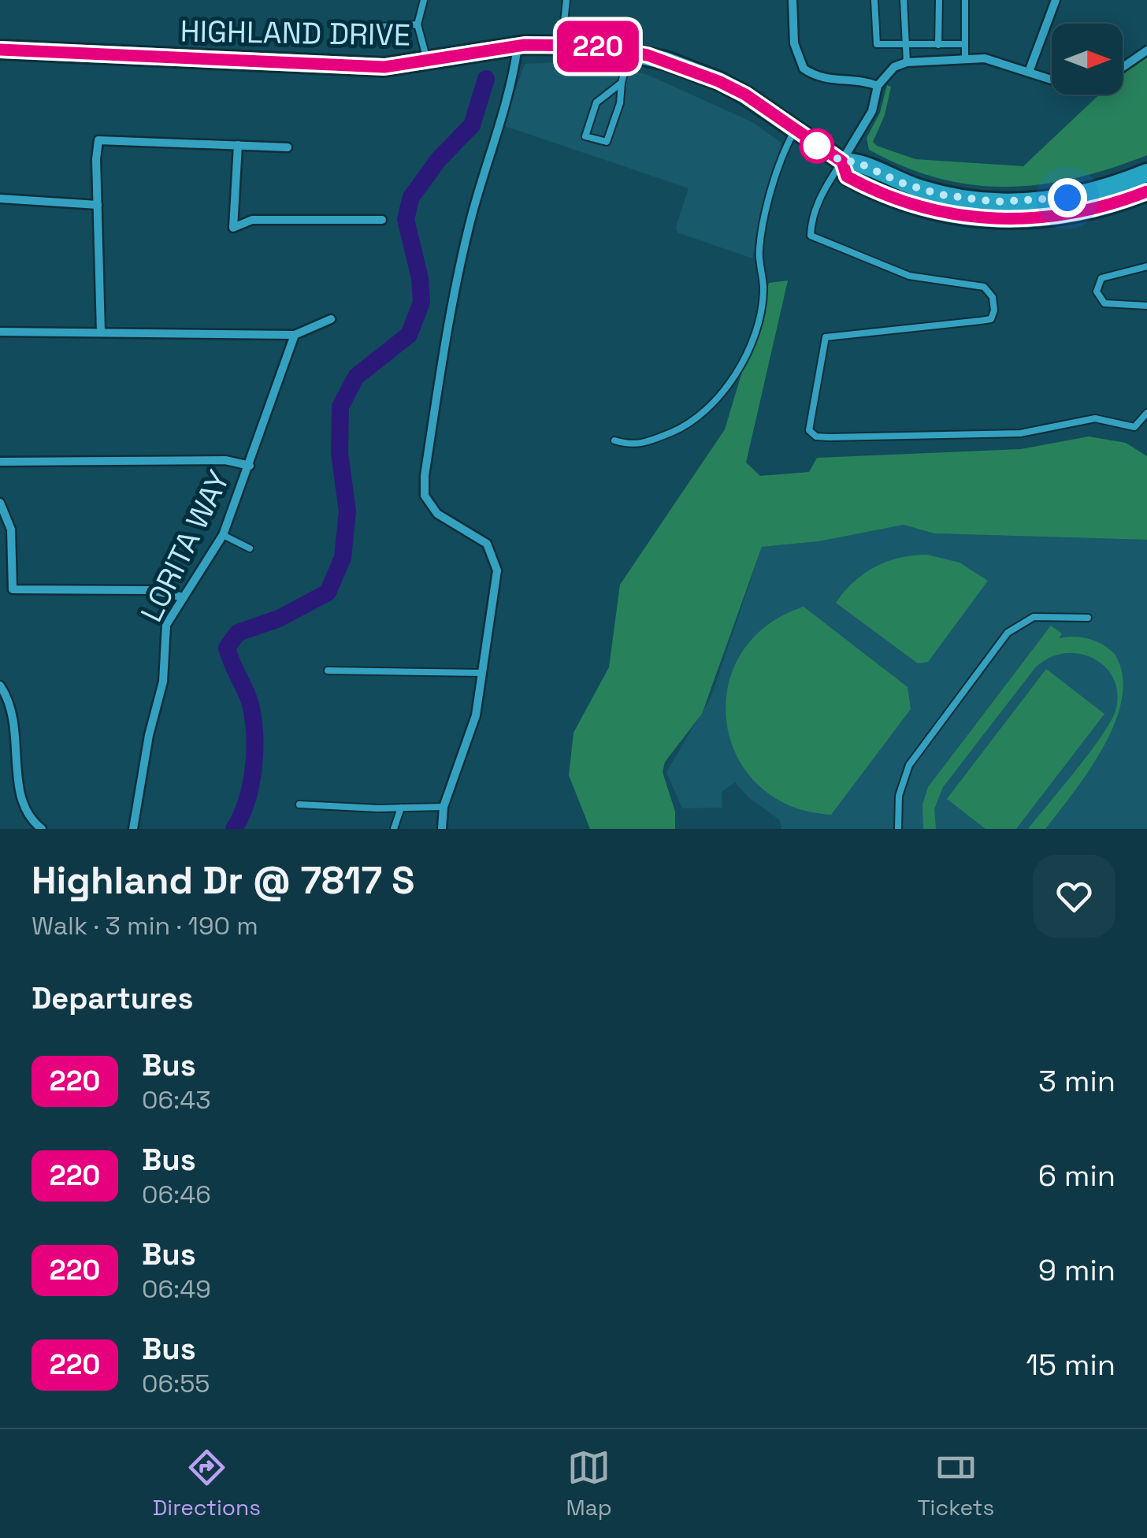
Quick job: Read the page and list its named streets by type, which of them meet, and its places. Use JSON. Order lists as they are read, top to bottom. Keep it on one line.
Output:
{"streets":{"main road":["HIGHLAND DRIVE"],"street":["LORITA WAY"]},"lines":["bus line 220"],"north":"right","page":{"on_map":"220","heading":[["Highland Dr @ 7817 S","Walk · 3 min · 190 m"],"Departures"],"list":[{"mark":"220","name":"Bus","note":"06:43","value":"3 min"},{"mark":"220","name":"Bus","note":"06:46","value":"6 min"},{"mark":"220","name":"Bus","note":"06:49","value":"9 min"},{"mark":"220","name":"Bus","note":"06:55","value":"15 min"}],"tabs":["Directions","Map","Tickets"]}}
